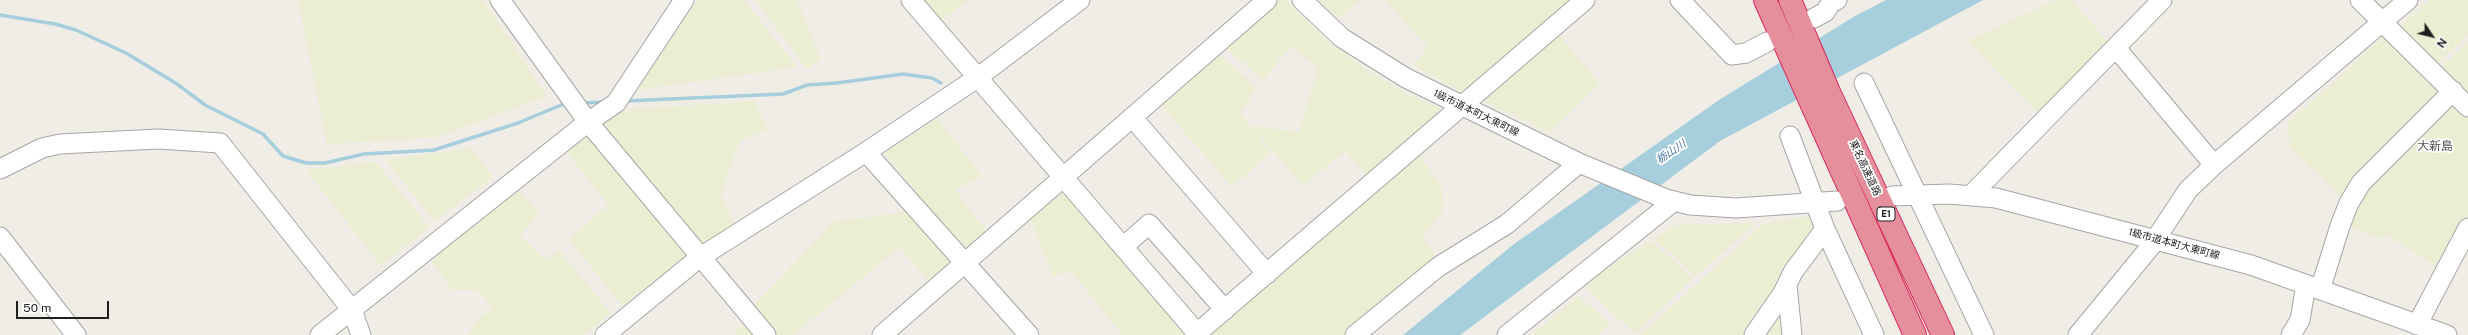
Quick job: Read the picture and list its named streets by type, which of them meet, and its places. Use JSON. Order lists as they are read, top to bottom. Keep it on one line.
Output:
{"streets":{"highway":["東名高速道路","E1"],"street":["1級市道本町大東町線"]},"districts":["大新島"],"water":["栃山川"],"scale_bar":"50 m","north":"bottom right"}
